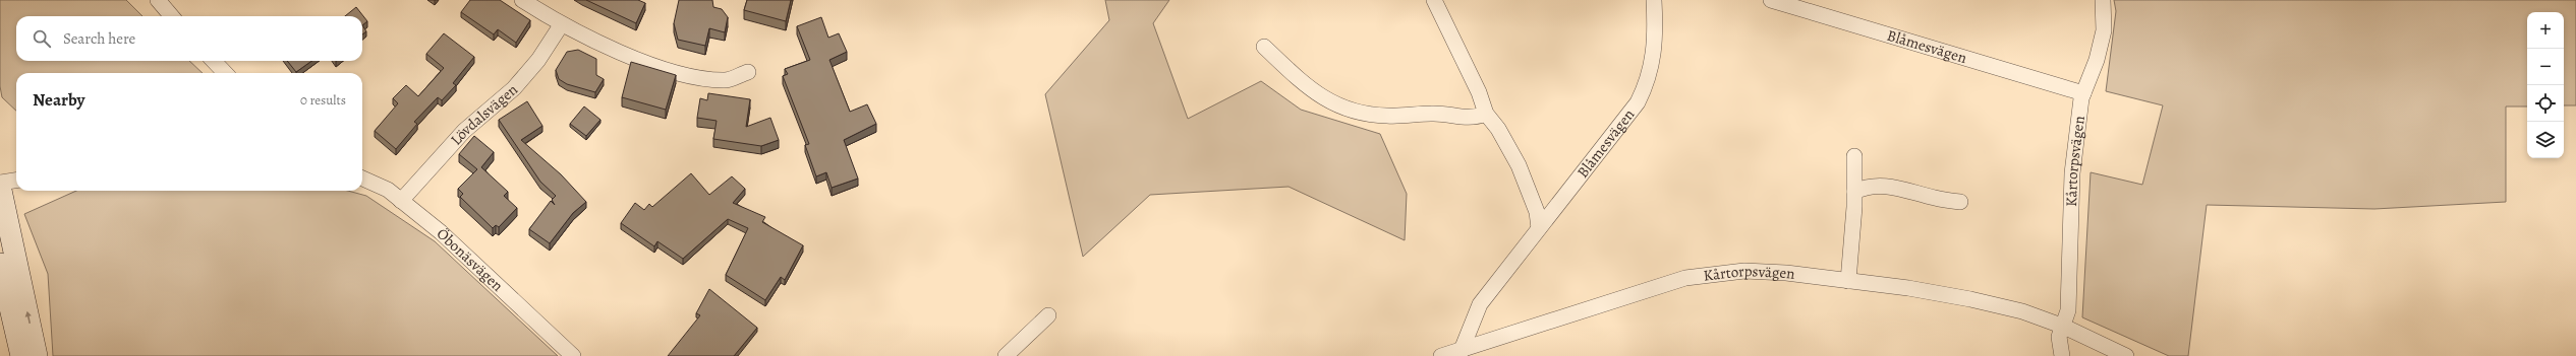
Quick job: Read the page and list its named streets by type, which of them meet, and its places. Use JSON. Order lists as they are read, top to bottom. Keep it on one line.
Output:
{"streets":{"street":["Blåmesvägen","Lövdalsvägen","Kårtorpsvägen","Öbonäsvägen"]},"crossings":[["Blåmesvägen","Kårtorpsvägen"],["Lövdalsvägen","Öbonäsvägen"]],"page":{"map_buttons":["+","−"],"search":"Search here","heading":["Nearby","0 results"]}}
